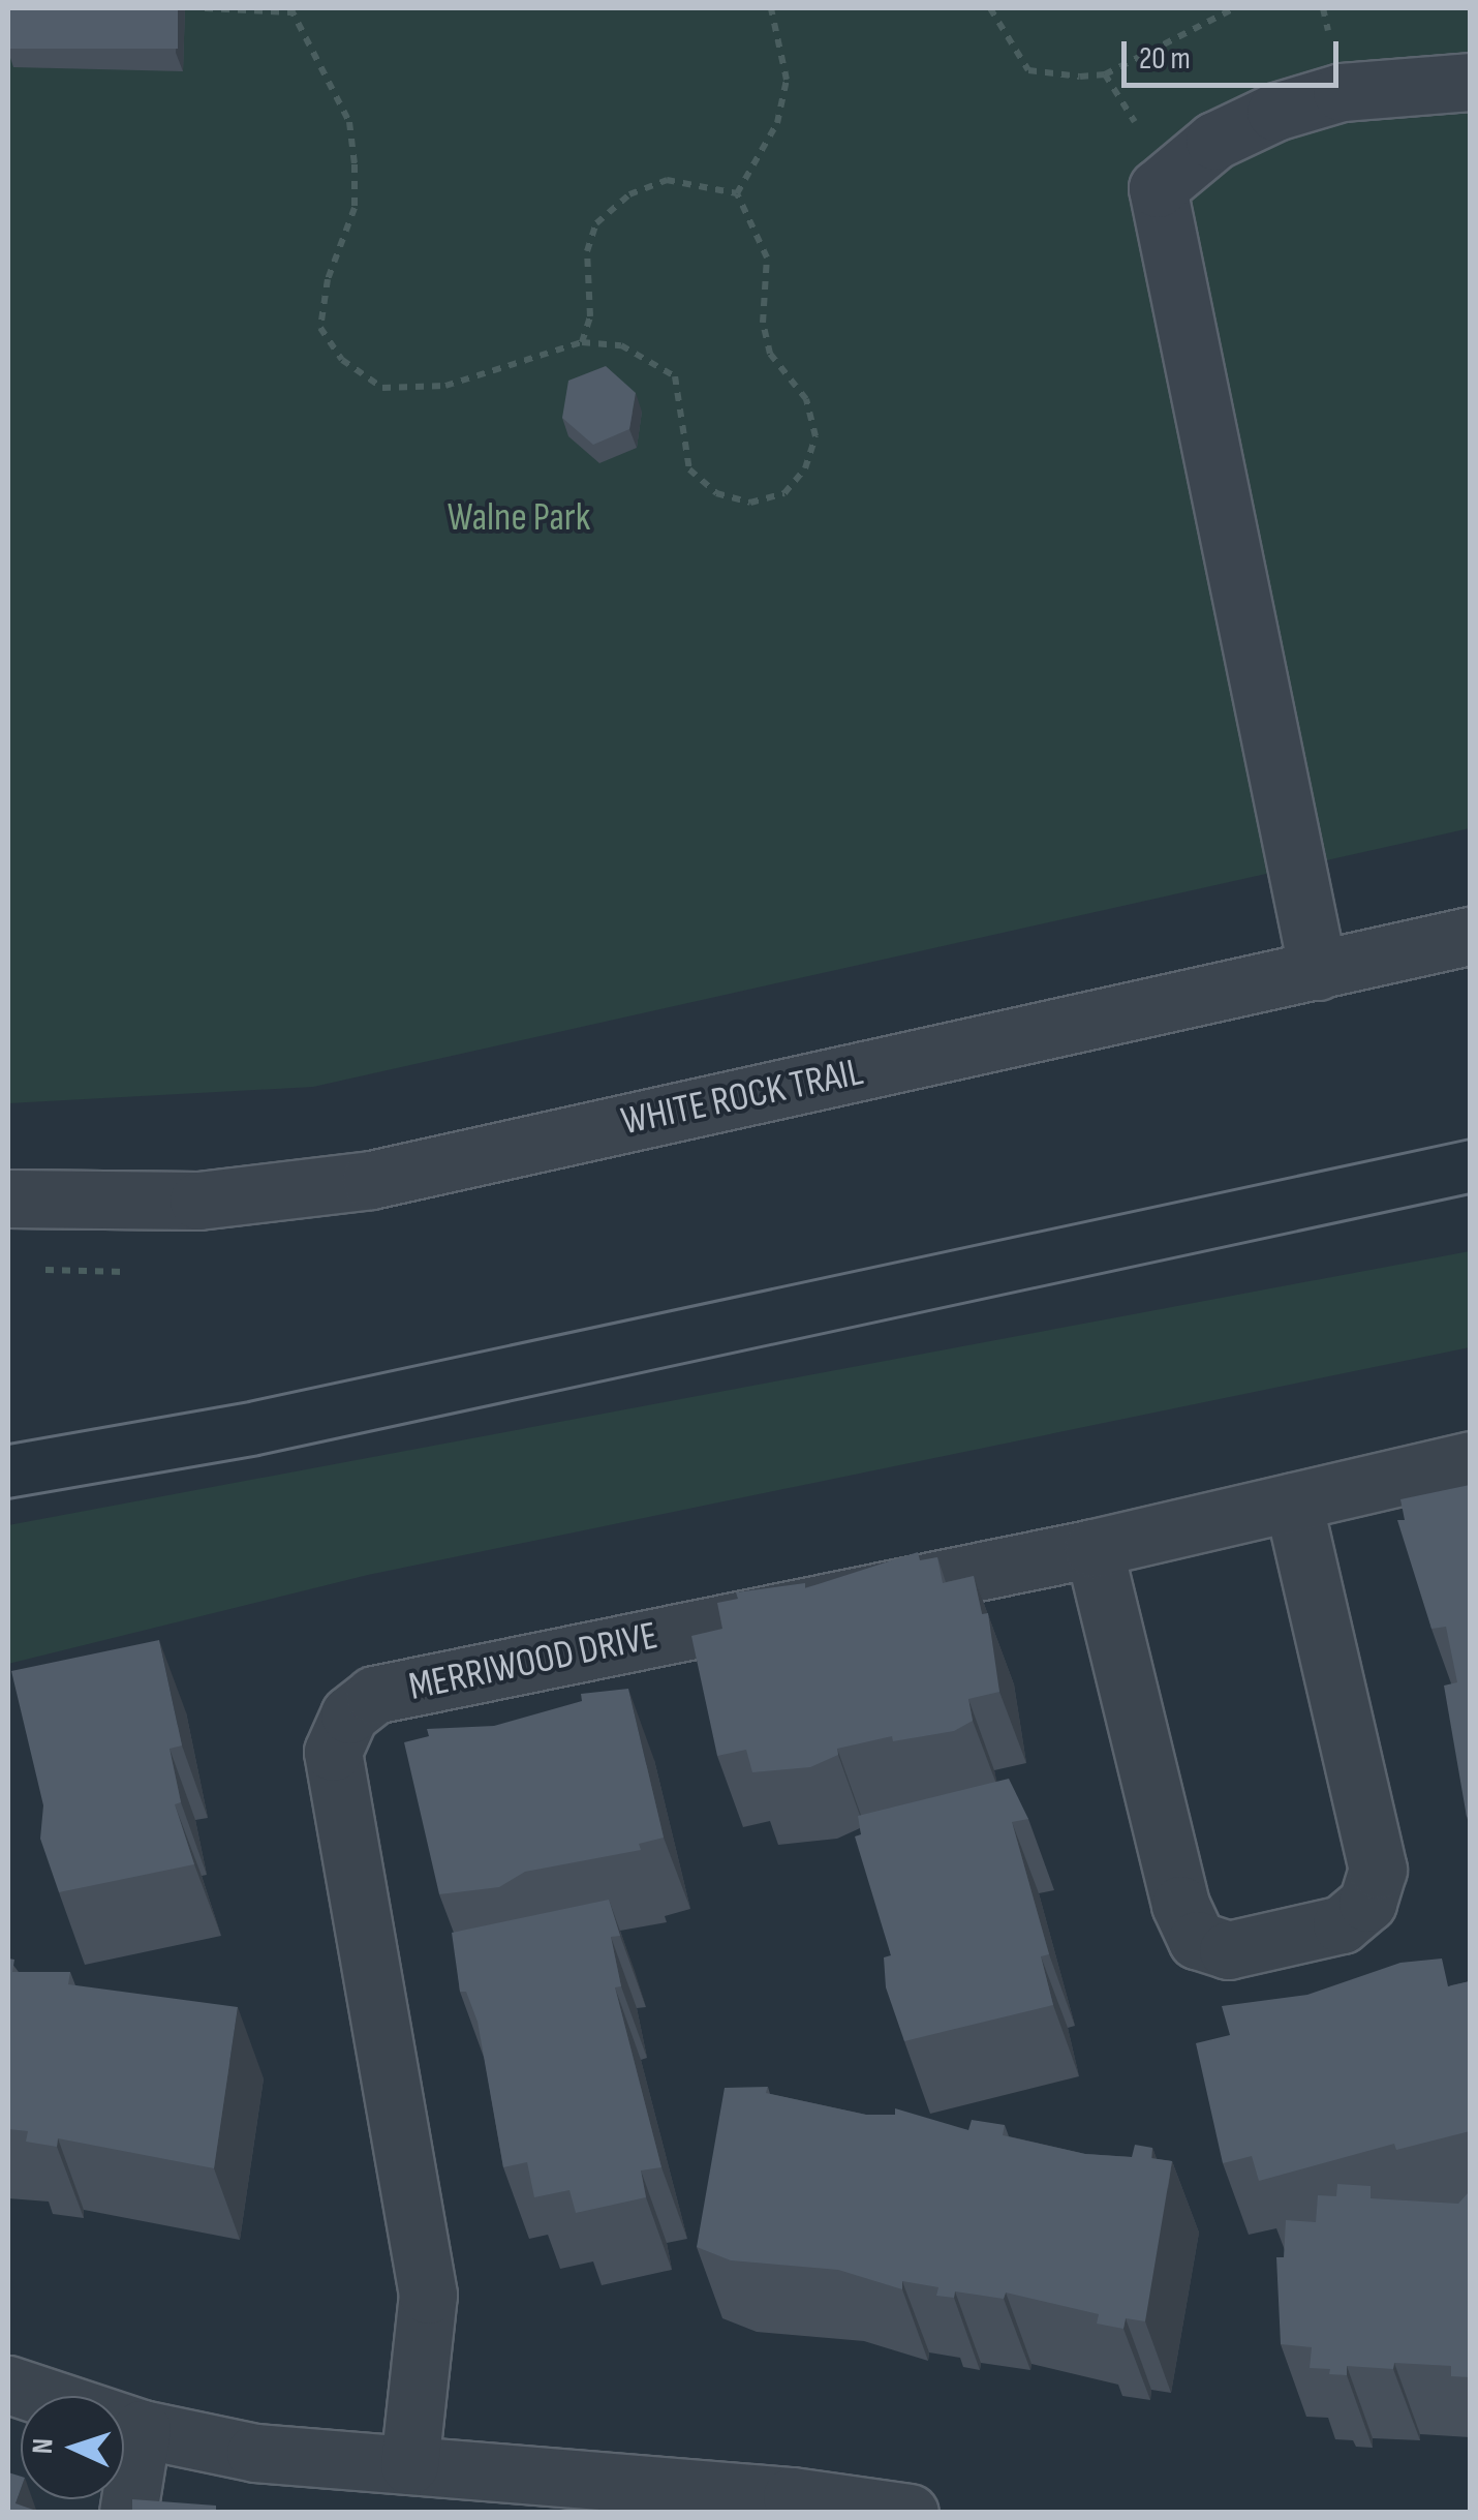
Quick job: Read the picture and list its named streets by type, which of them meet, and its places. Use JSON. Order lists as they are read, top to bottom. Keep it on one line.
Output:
{"streets":{"street":["WHITE ROCK TRAIL","MERRIWOOD DRIVE"]},"parks":["Walne Park"],"scale_bar":"20 m","north":"left"}
